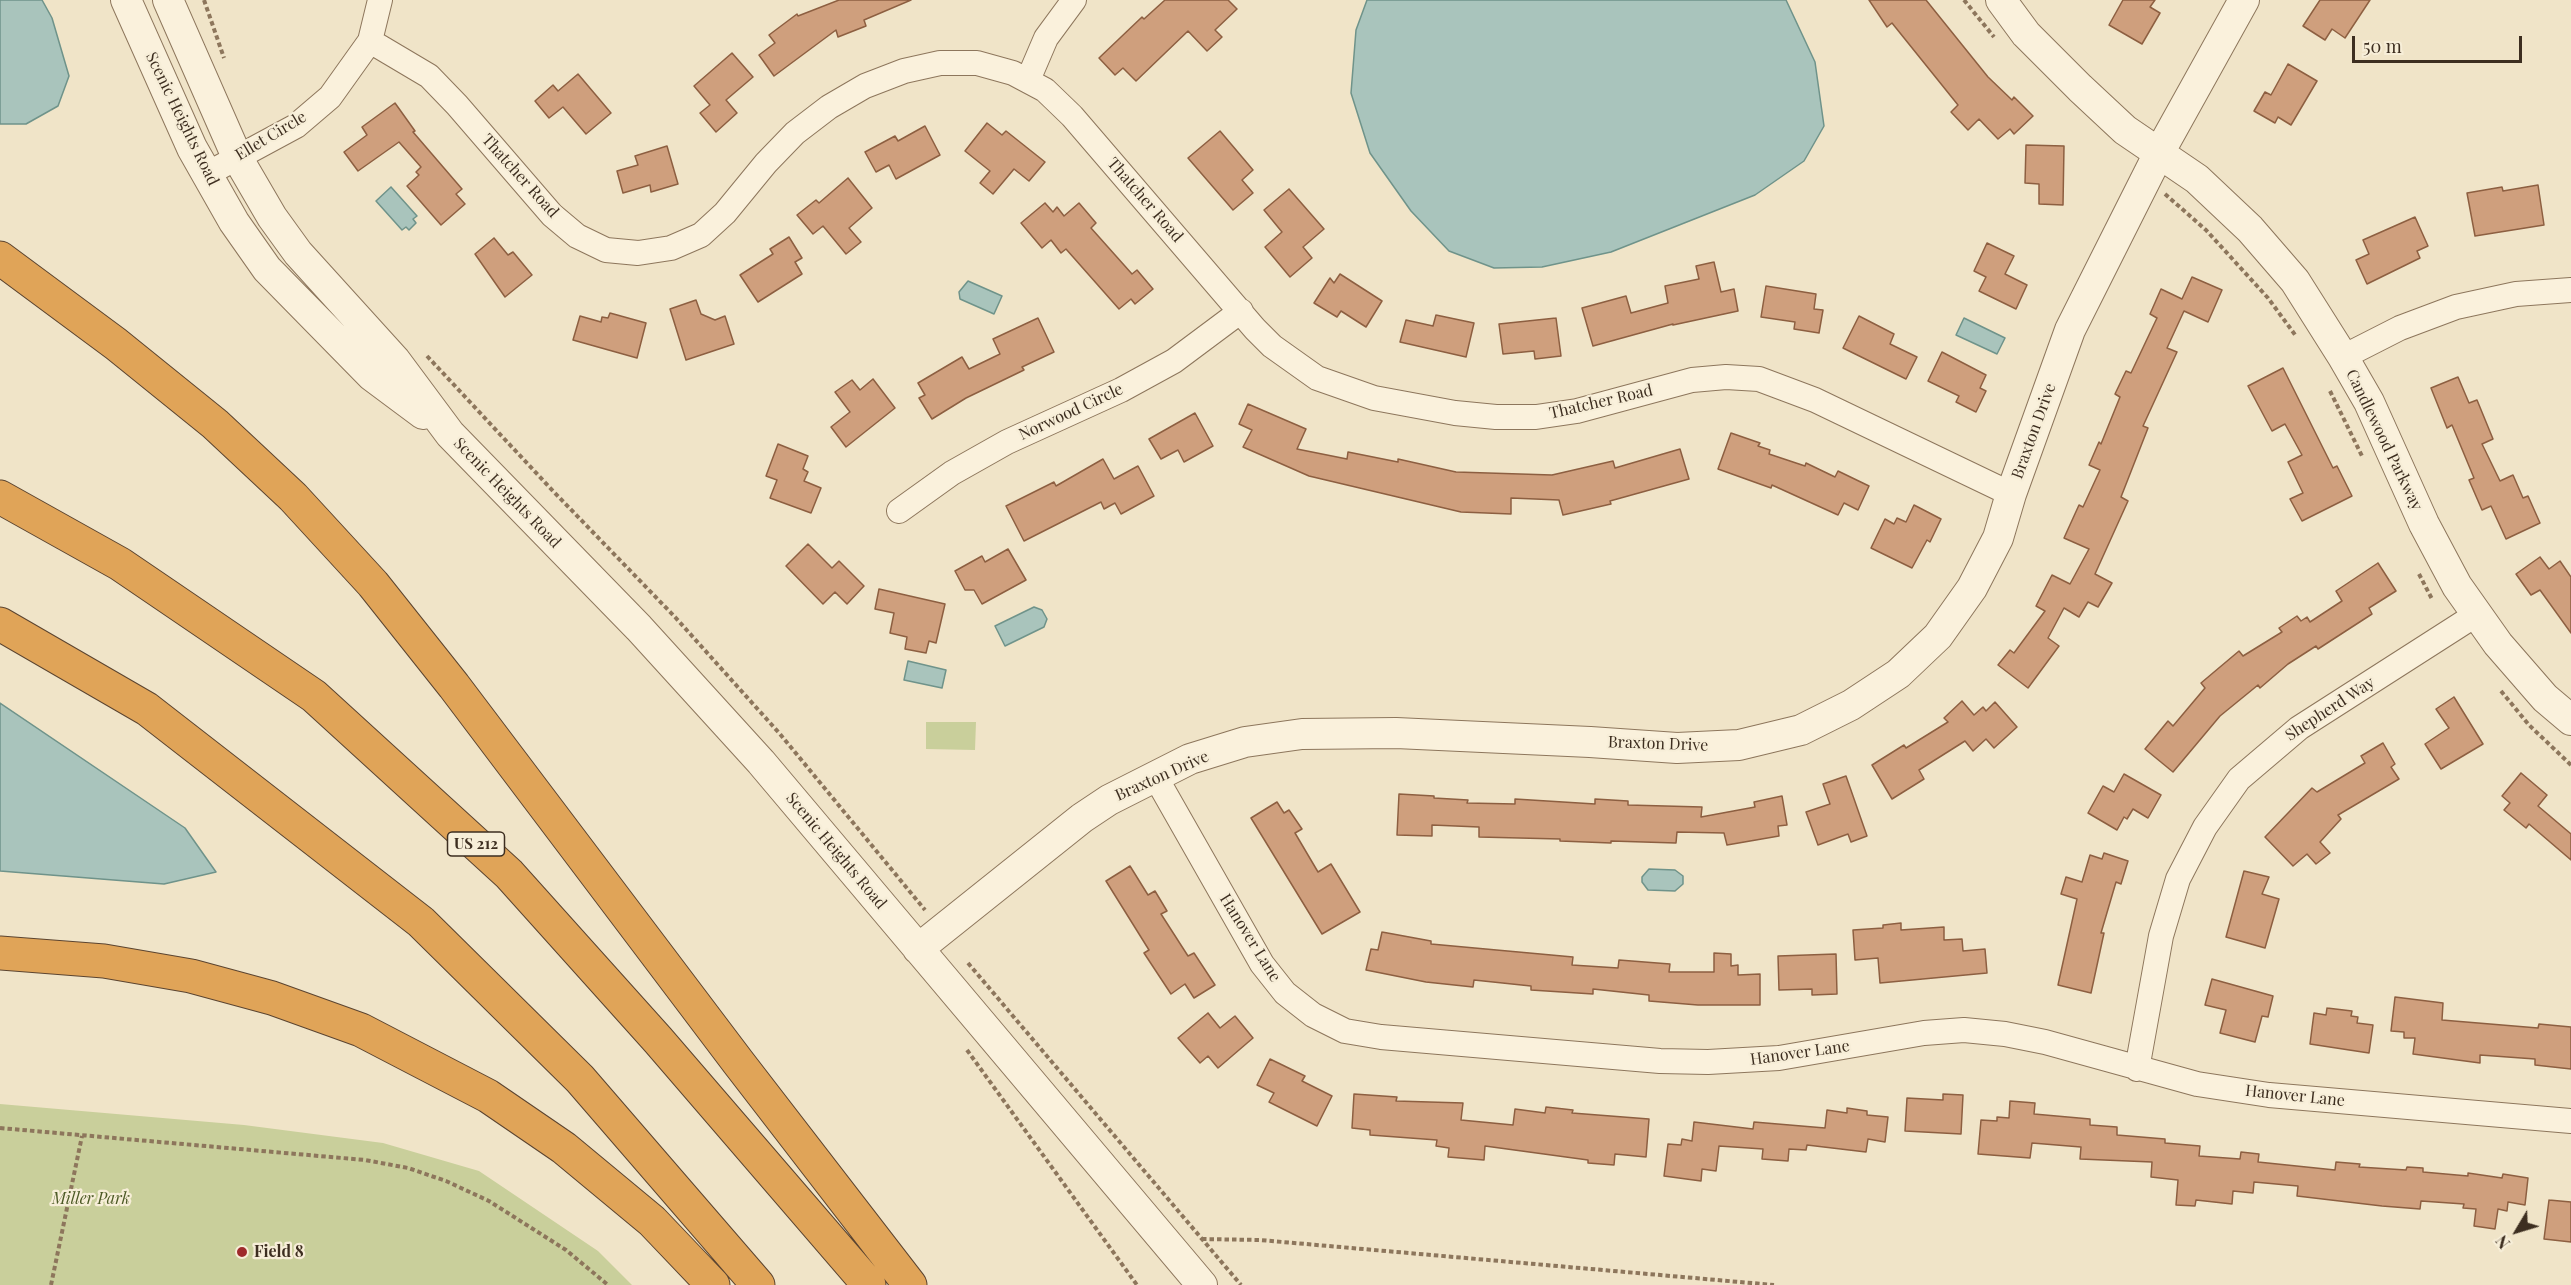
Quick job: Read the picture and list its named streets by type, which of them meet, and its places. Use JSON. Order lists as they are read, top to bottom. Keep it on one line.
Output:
{"streets":{"highway":["US 212"],"street":["Scenic Heights Road","Ellet Circle","Thatcher Road","Norwood Circle","Braxton Drive","Candlewood Parkway","Shepherd Way","Hanover Lane"]},"crossings":[["Scenic Heights Road","Ellet Circle"],["Scenic Heights Road","Braxton Drive"],["Ellet Circle","Thatcher Road"],["Thatcher Road","Norwood Circle"],["Thatcher Road","Braxton Drive"],["Braxton Drive","Candlewood Parkway"],["Braxton Drive","Hanover Lane"],["Candlewood Parkway","Shepherd Way"],["Shepherd Way","Hanover Lane"]],"parks":["Miller Park"],"places":["Field 8"],"scale_bar":"50 m","north":"bottom left"}
